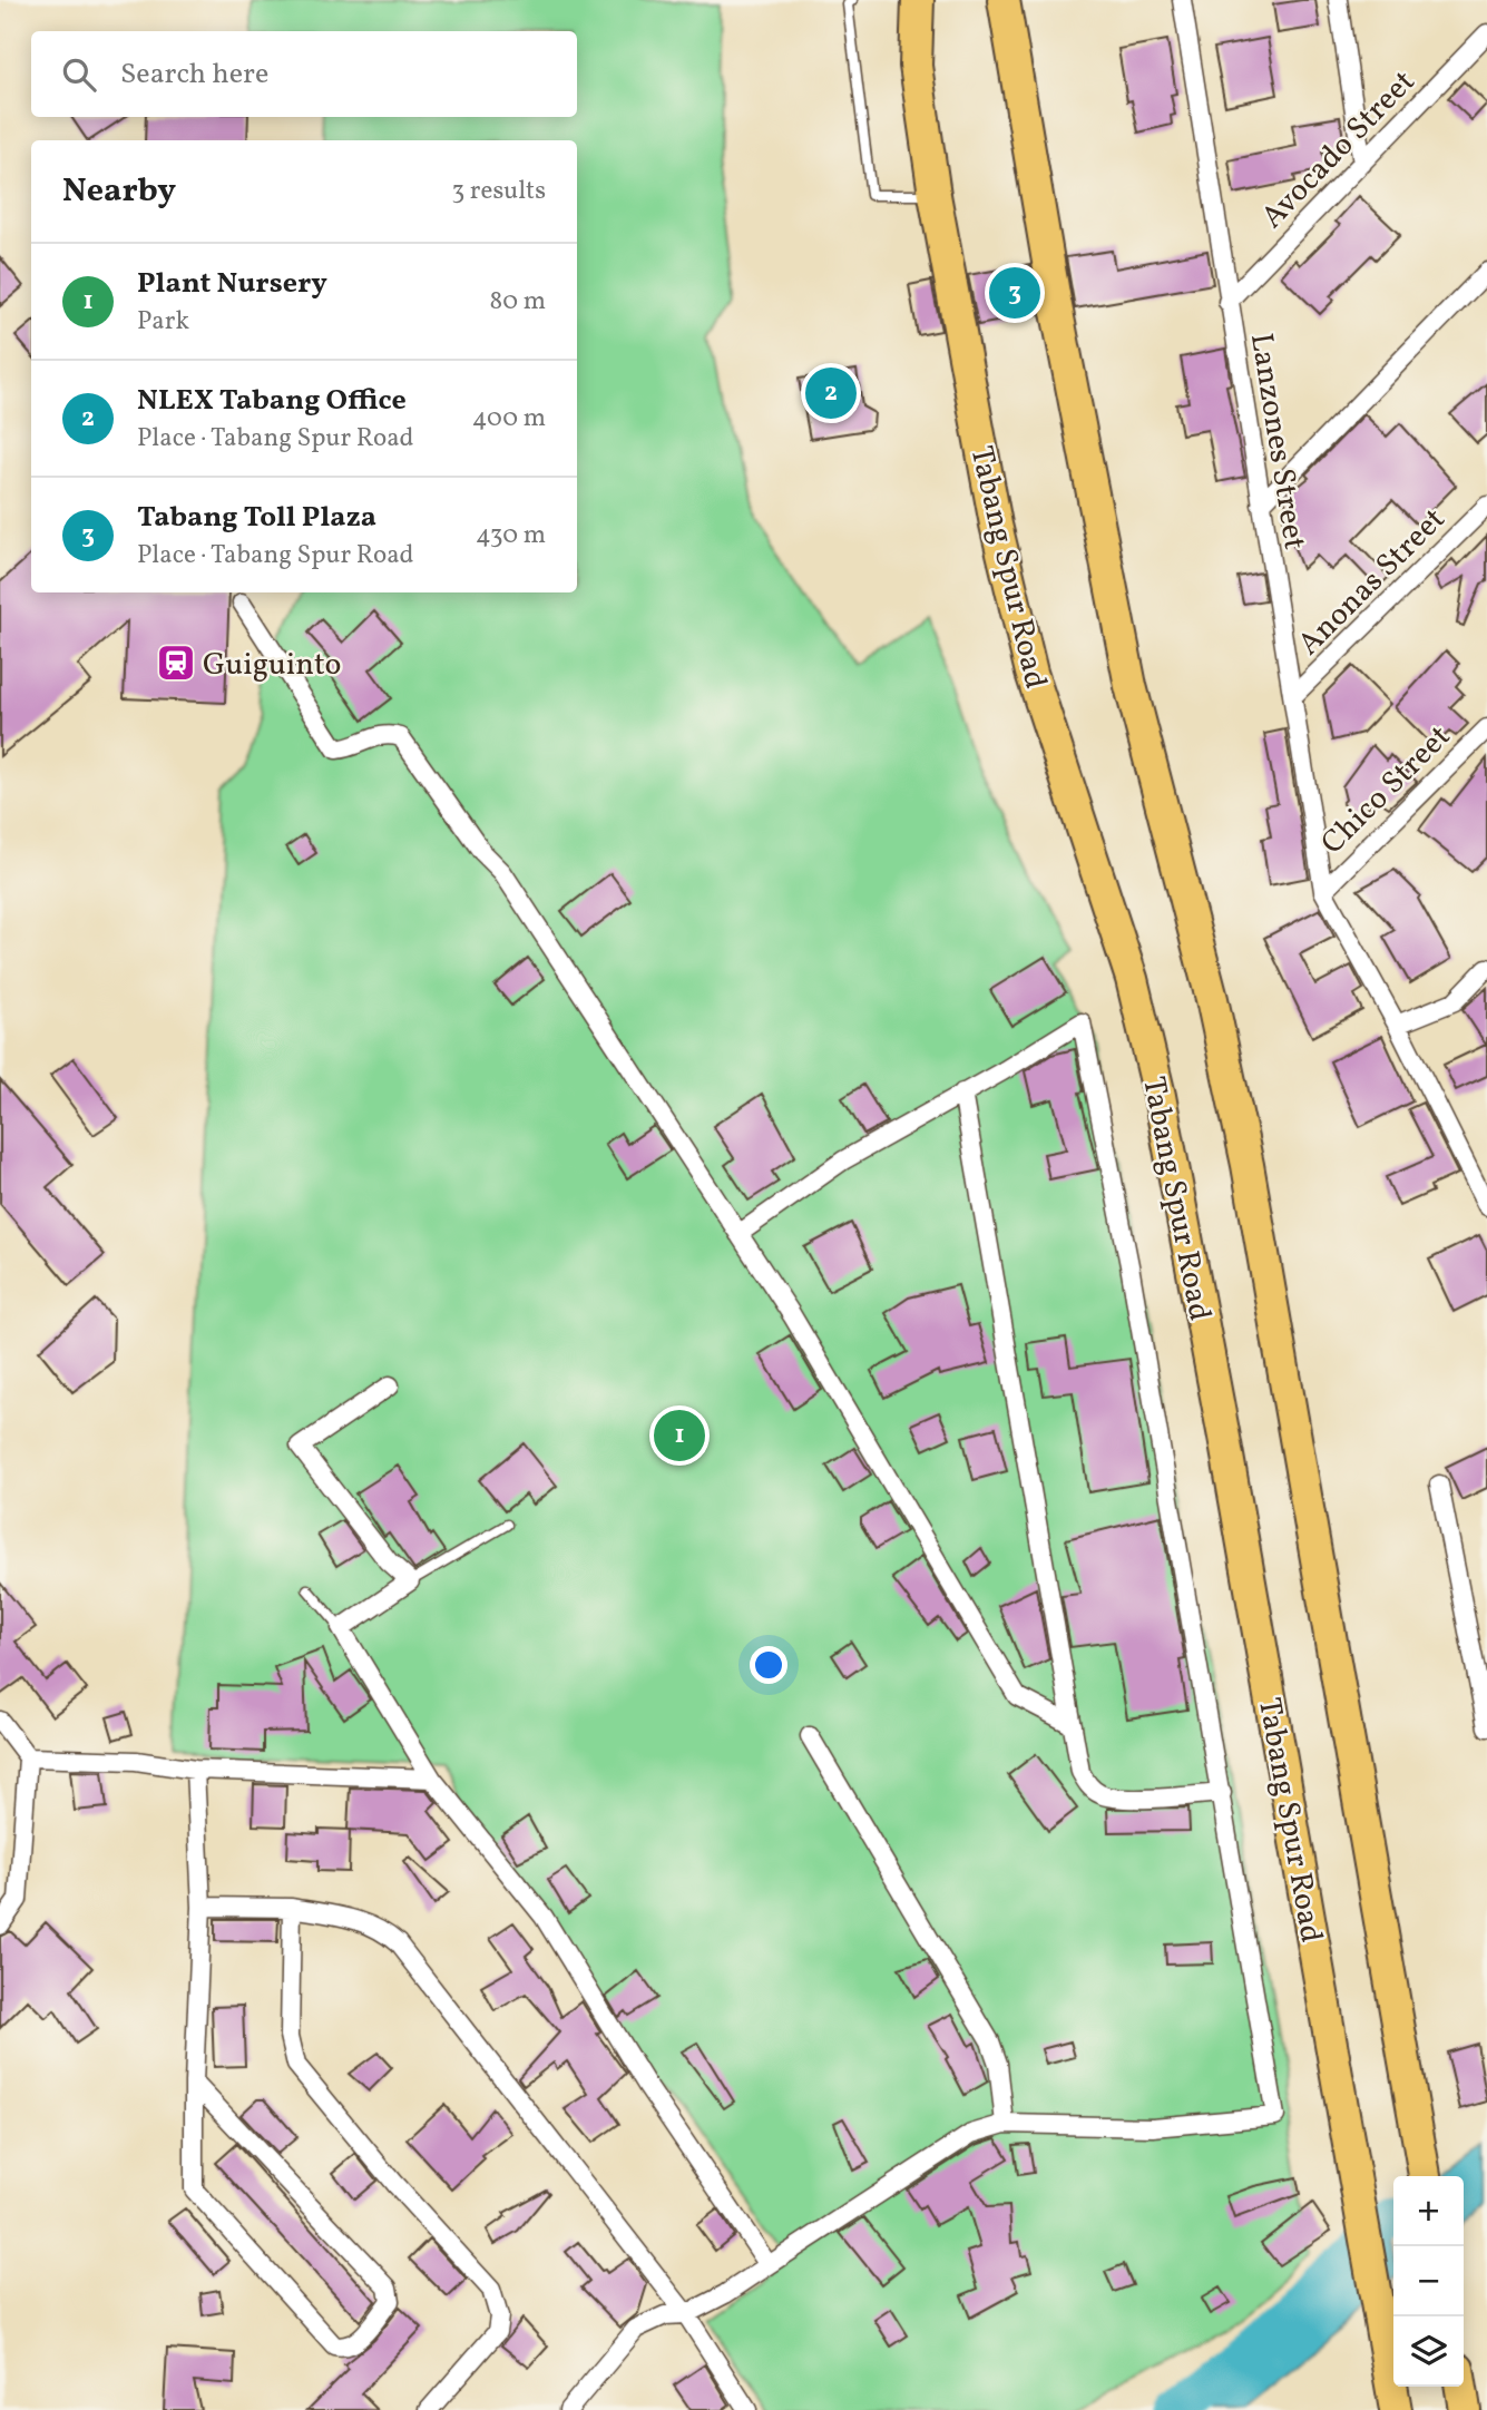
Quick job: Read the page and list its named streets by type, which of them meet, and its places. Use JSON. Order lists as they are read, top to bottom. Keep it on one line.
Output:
{"streets":{"highway":["Tabang Spur Road"],"street":["Avocado Street","Lanzones Street","Anonas Street","Chico Street"]},"crossings":[["Avocado Street","Lanzones Street"],["Lanzones Street","Anonas Street"],["Lanzones Street","Chico Street"]],"places":{"station":["Guiguinto"]},"page":{"search":"Search here","heading":["Nearby","3 results"],"list":[{"mark":"1","name":"Plant Nursery","note":"Park","value":"80 m"},{"mark":"2","name":"NLEX Tabang Office","note":"Place · Tabang Spur Road","value":"400 m"},{"mark":"3","name":"Tabang Toll Plaza","note":"Place · Tabang Spur Road","value":"430 m"}],"pins":["3","2","1"],"map_buttons":["+","−"]}}
